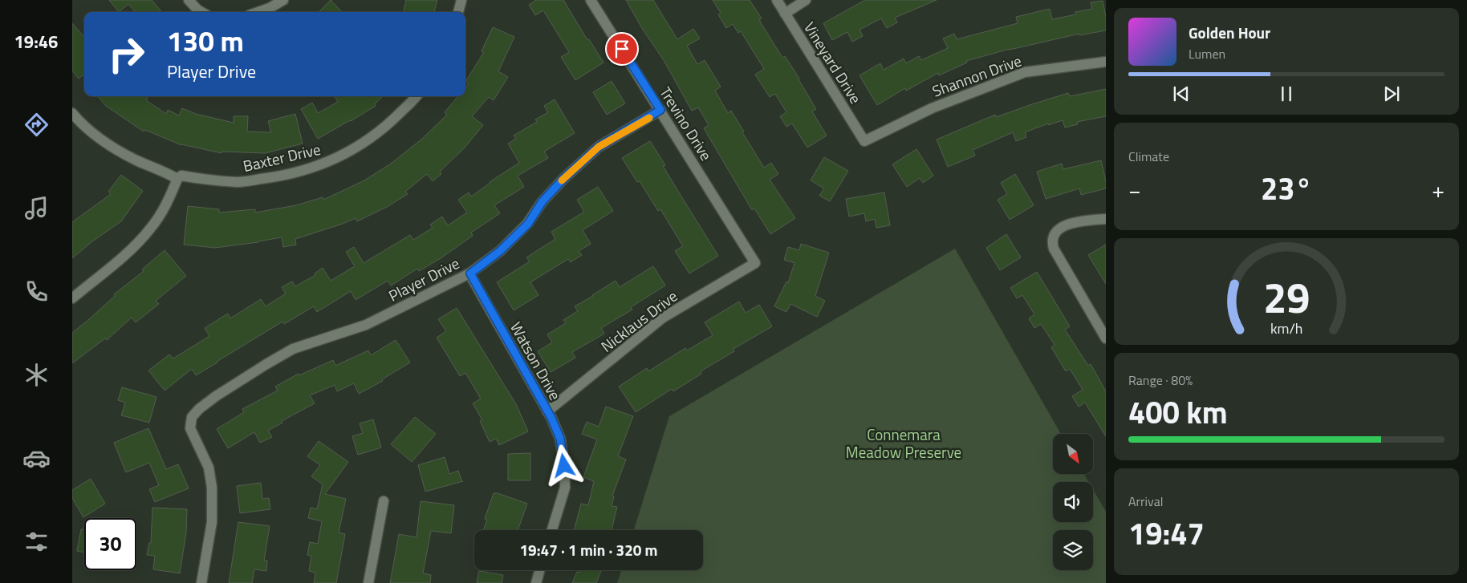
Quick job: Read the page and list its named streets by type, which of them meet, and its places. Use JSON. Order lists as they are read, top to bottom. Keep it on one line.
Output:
{"streets":{"street":["Vineyard Drive","Shannon Drive","Trevino Drive","Baxter Drive","Player Drive","Nicklaus Drive","Watson Drive"]},"crossings":[["Vineyard Drive","Shannon Drive"],["Trevino Drive","Player Drive"],["Trevino Drive","Nicklaus Drive"],["Player Drive","Watson Drive"],["Nicklaus Drive","Watson Drive"]],"parks":["Connemara Meadow Preserve"],"north":"bottom right","page":{"tabs":"19:46","turn":["130 m","Player Drive"],"song":["Golden Hour","Lumen"],"tile":["Climate",["Range · 80%","400 km"],["Arrival","19:47"]],"heat":["−","23°","+"],"limit":"30","trip":"19:47 · 1 min · 320 m","gauge":["29","km/h"]}}
